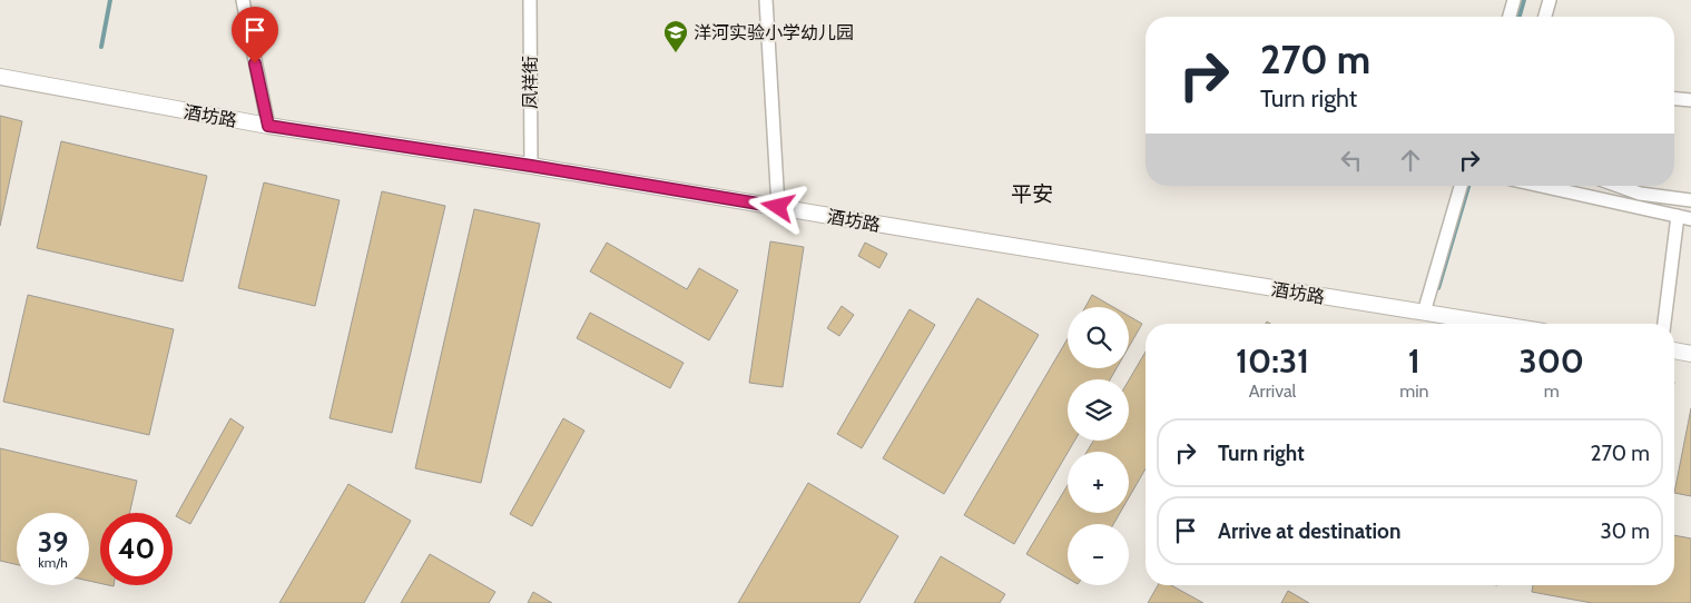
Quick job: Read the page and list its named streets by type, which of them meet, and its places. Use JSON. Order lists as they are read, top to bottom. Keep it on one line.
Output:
{"streets":{"street":["凤祥街","酒坊路"]},"crossings":[["凤祥街","酒坊路"]],"districts":["平安"],"places":{"school or university":["洋河实验小学幼儿园"]},"page":{"turn":["270 m","Turn right"],"map_buttons":["+","−"],"eta":["10:31","Arrival","1","min","300","m"],"list":[{"name":"Turn right","value":"270 m"},{"name":"Arrive at destination","value":"30 m"}],"speed":"39 km/h","limit":"40"}}
